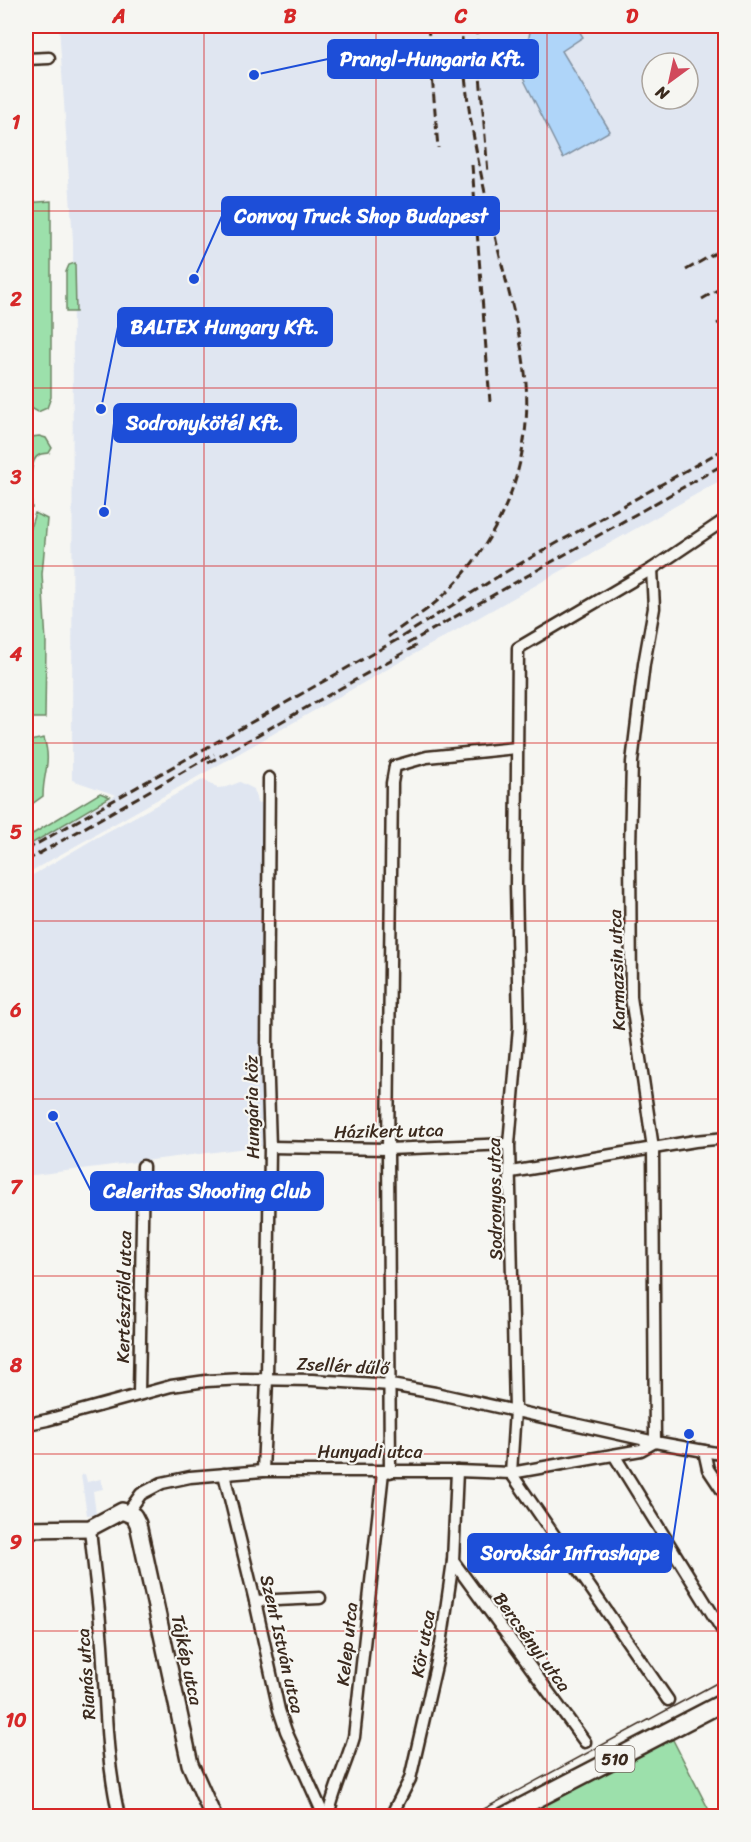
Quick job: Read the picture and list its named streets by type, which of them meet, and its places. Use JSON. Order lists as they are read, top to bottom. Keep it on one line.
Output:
{"streets":{"main road":["510"],"street":["Karmazsin utca","Hungária köz","Házikert utca","Sodronyos utca","Kertészföld utca","Zsellér dűlő","Hunyadi utca","Bercsényi utca","Szent István utca","Kelep utca","Kör utca","Tájkép utca","Rianás utca"]},"crossings":[["Karmazsin utca","Sodronyos utca"],["Karmazsin utca","Zsellér dűlő"],["Karmazsin utca","Hunyadi utca"],["Hungária köz","Házikert utca"],["Hungária köz","Zsellér dűlő"],["Hungária köz","Hunyadi utca"],["Házikert utca","Sodronyos utca"],["Házikert utca","Kelep utca"],["Sodronyos utca","Zsellér dűlő"],["Sodronyos utca","Hunyadi utca"],["Sodronyos utca","Kelep utca"],["Kertészföld utca","Zsellér dűlő"],["Zsellér dűlő","Hunyadi utca"],["Zsellér dűlő","Kelep utca"],["Hunyadi utca","Szent István utca"],["Hunyadi utca","Kelep utca"],["Hunyadi utca","Kör utca"],["Hunyadi utca","Tájkép utca"],["Hunyadi utca","Rianás utca"],["Bercsényi utca","Kör utca"],["Szent István utca","Kelep utca"]],"places":["Prangl-Hungaria Kft.","Convoy Truck Shop Budapest","BALTEX Hungary Kft.","Sodronykötél Kft.","Celeritas Shooting Club","Soroksár Infrashape"],"north":"bottom left","grid":{"columns":["A","B","C","D"],"rows":["1","2","3","4","5","6","7","8","9","10"]}}
